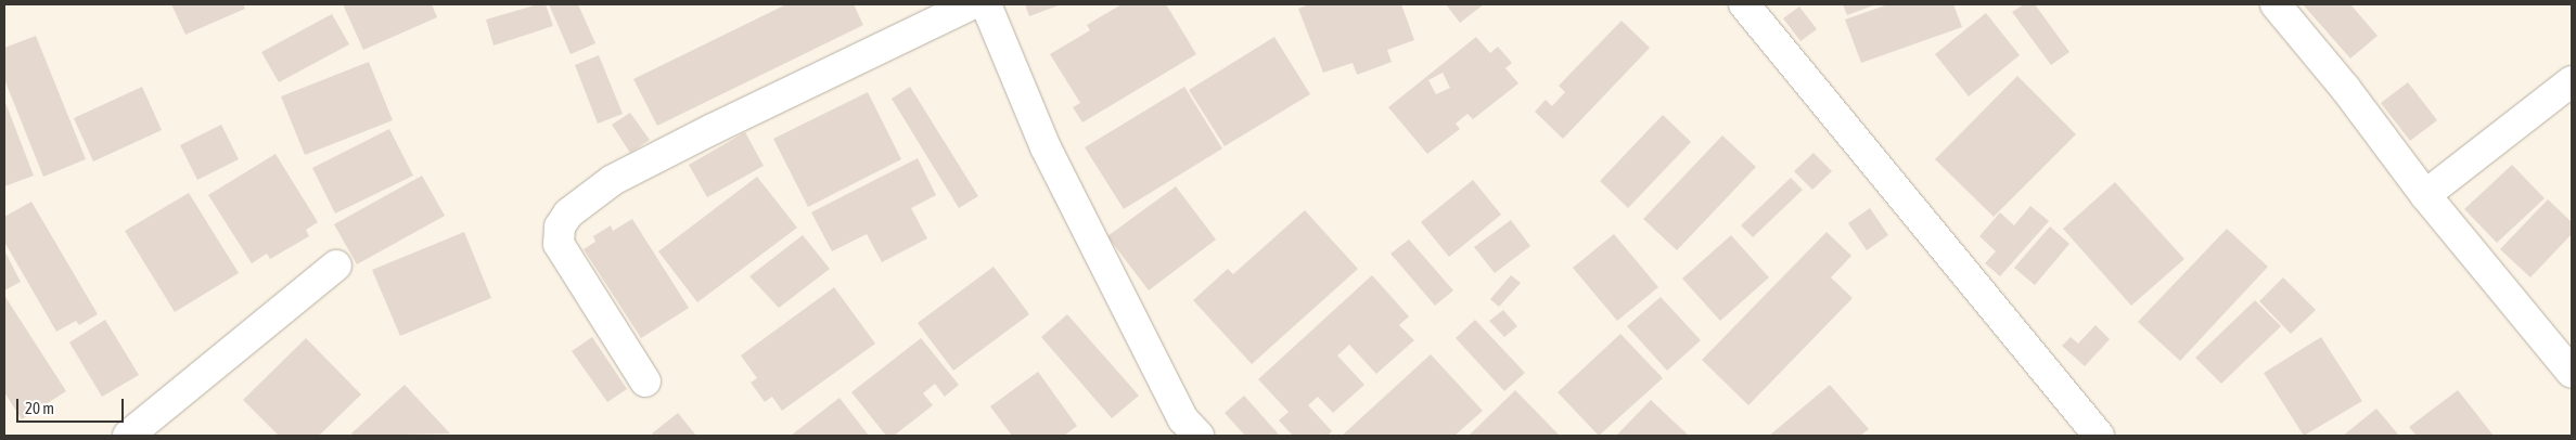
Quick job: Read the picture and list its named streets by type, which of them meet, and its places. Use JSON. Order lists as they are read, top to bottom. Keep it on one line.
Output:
{"scale_bar":"20 m"}
